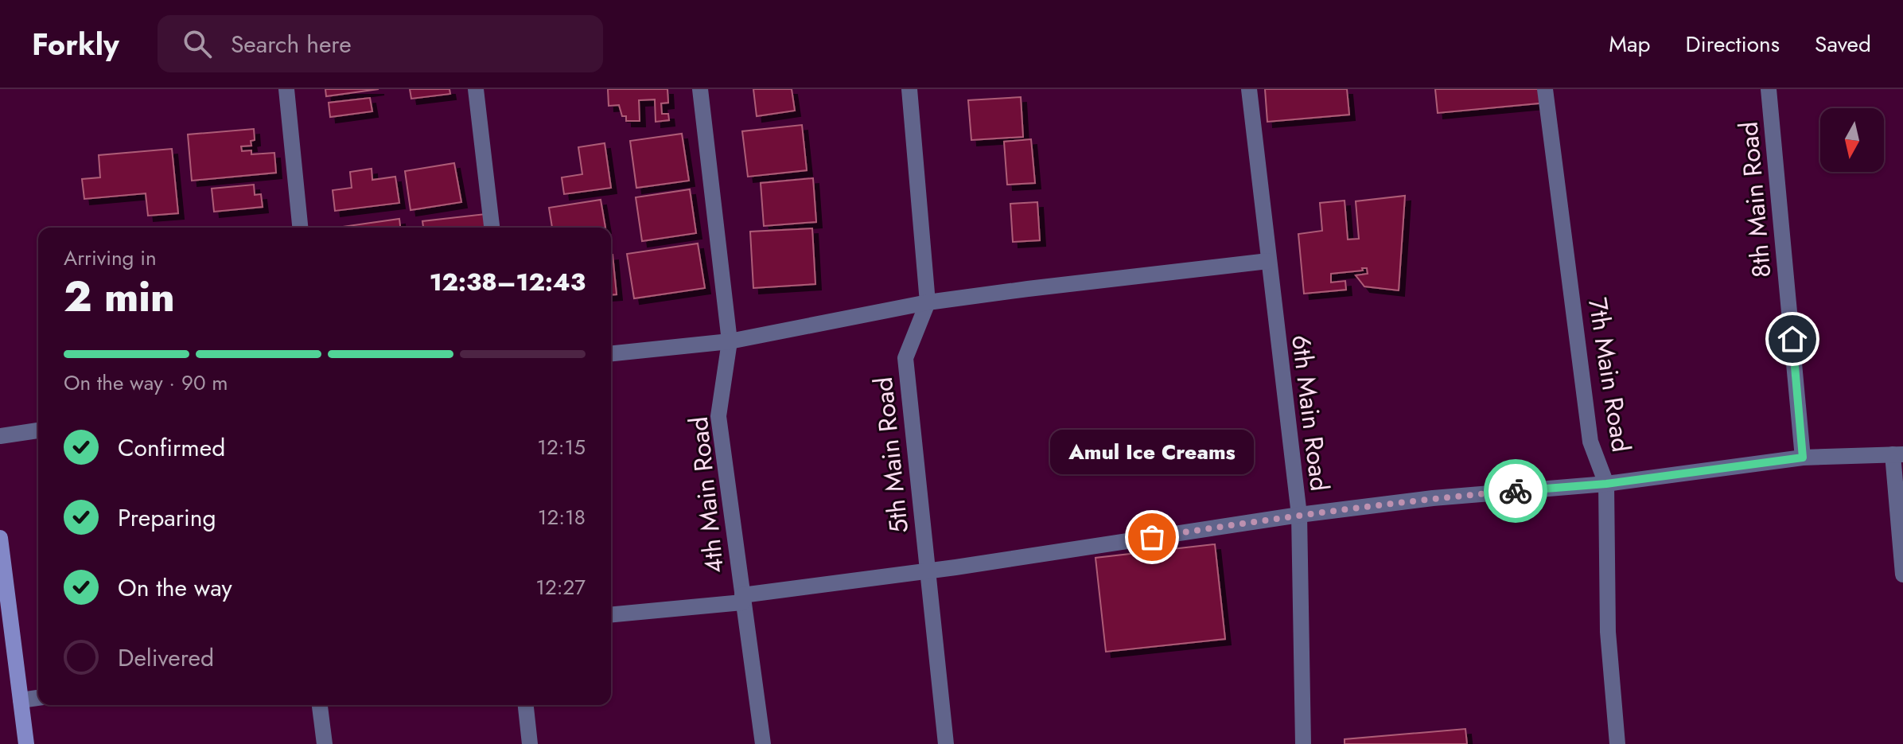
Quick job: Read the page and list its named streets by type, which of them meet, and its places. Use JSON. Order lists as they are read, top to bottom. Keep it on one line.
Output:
{"streets":{"street":["8th Main Road","7th Main Road","6th Main Road","5th Main Road","4th Main Road"]},"places":["Amul Ice Creams"],"north":"bottom","page":{"header":"Forkly","search":"Search here","nav":["Map","Directions","Saved"],"heading":["2 min","Arriving in","12:38–12:43"],"bar":"On the way · 90 m","list":[["Confirmed","12:15"],["Preparing","12:18"],["On the way","12:27"],"Delivered"],"bubble":"Amul Ice Creams"}}
